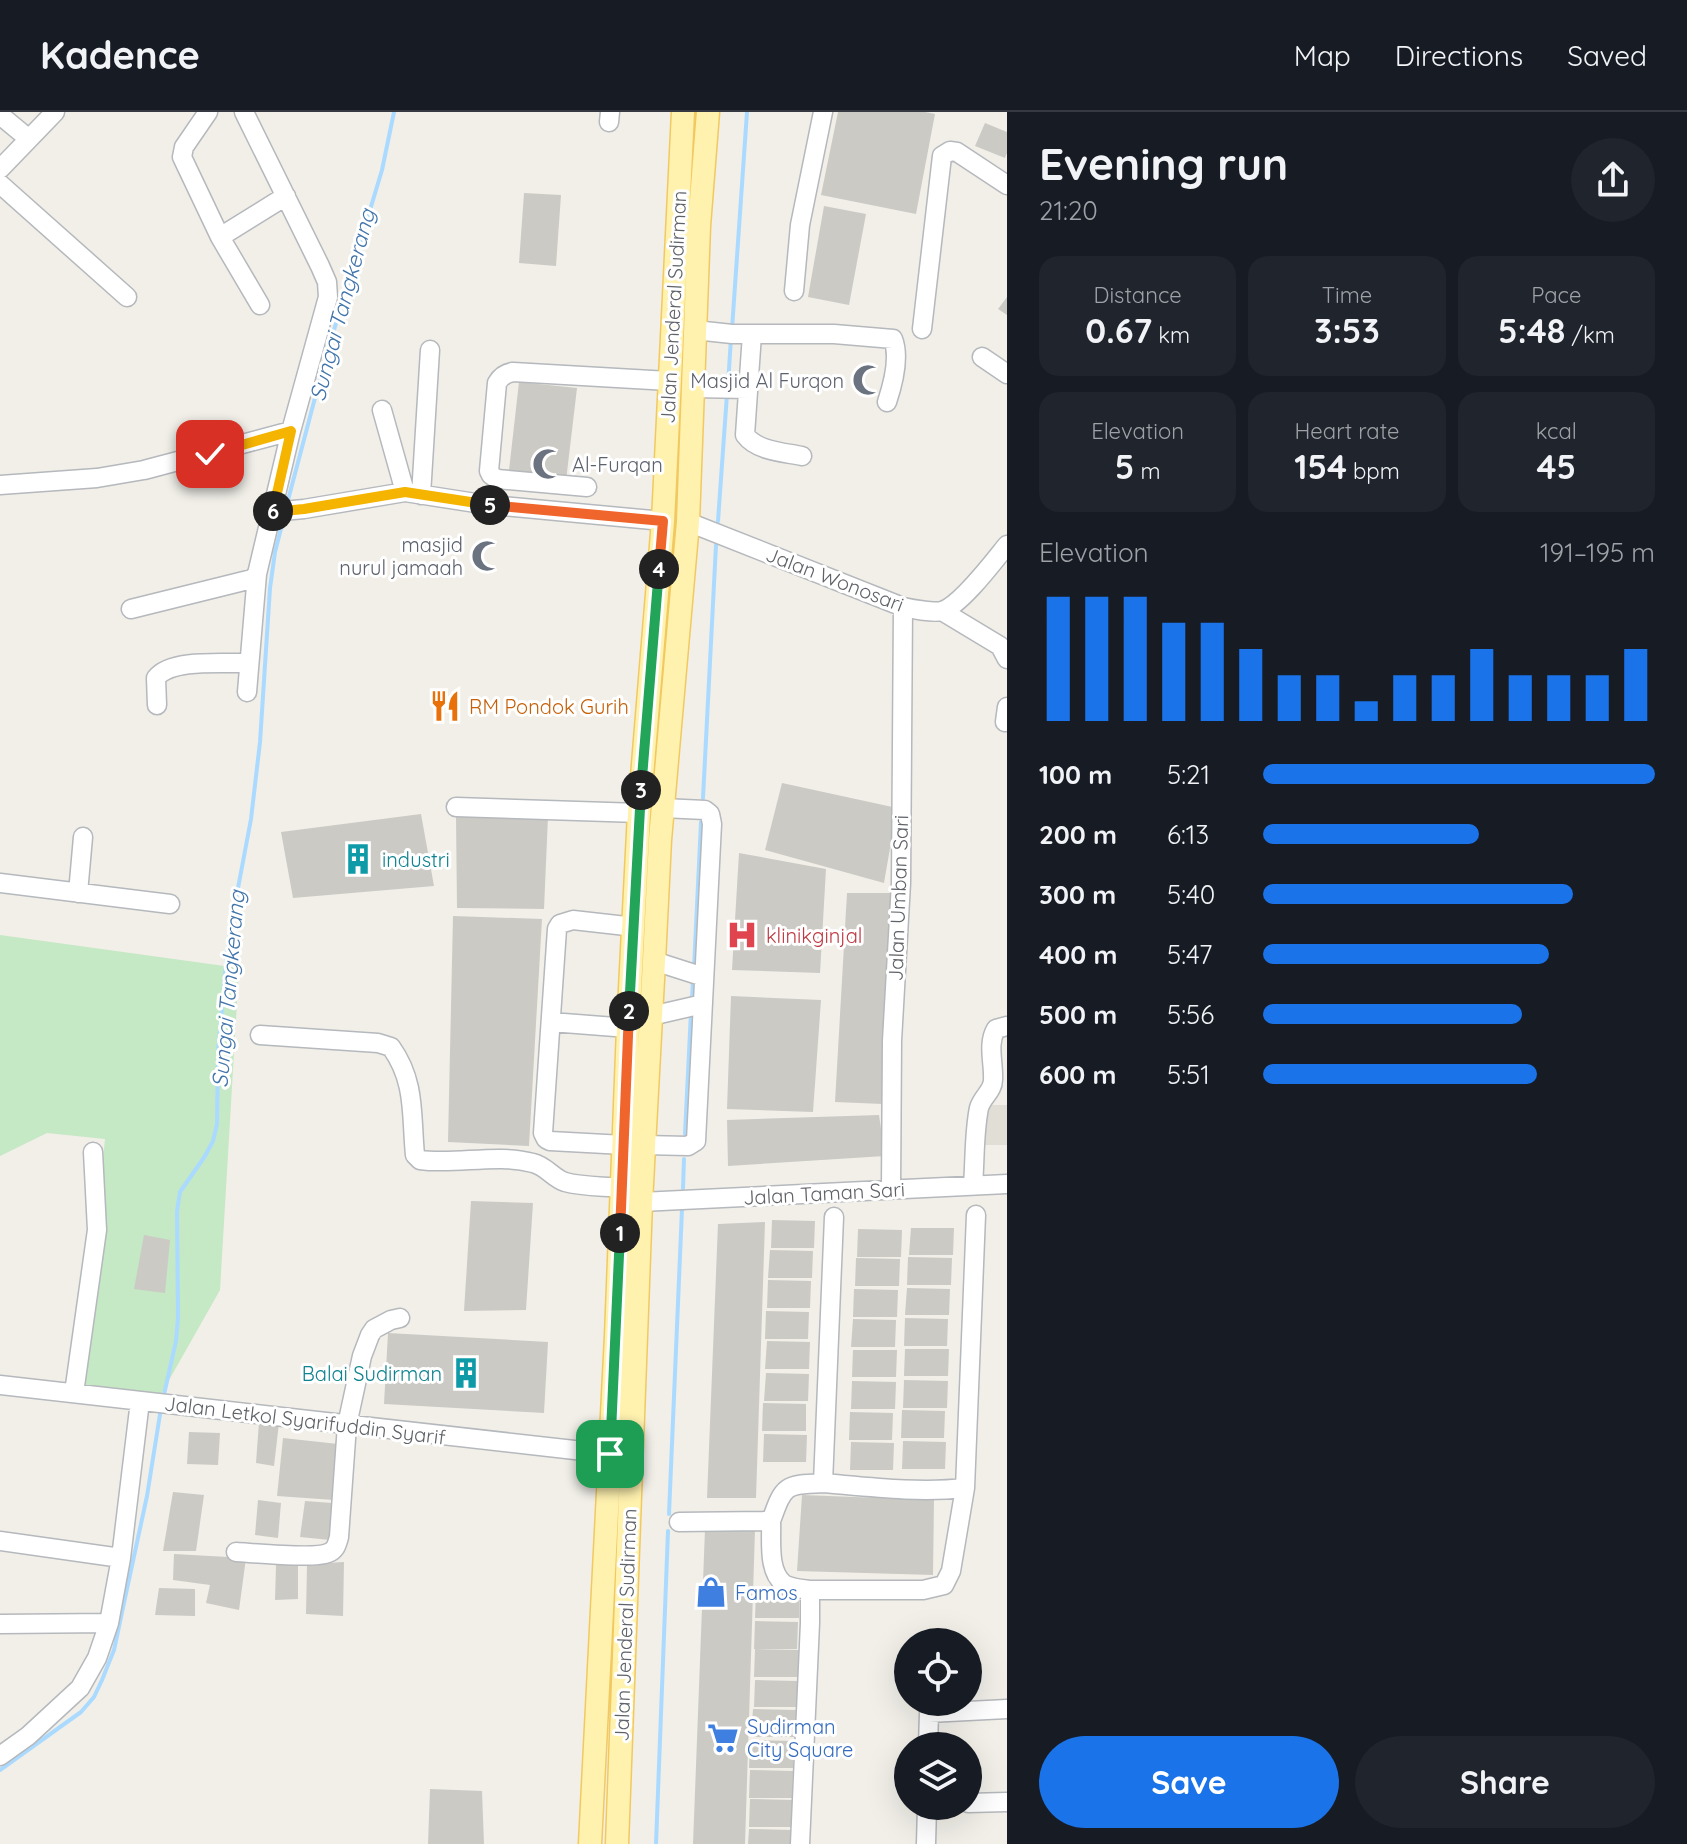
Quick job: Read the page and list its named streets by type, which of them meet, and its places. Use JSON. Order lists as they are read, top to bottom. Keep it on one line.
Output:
{"streets":{"main road":["Jalan Jenderal Sudirman"],"street":["Jalan Wonosari","Jalan Umban Sari","Jalan Taman Sari","Jalan Letkol Syarifuddin Syarif"]},"crossings":[["Jalan Jenderal Sudirman","Jalan Wonosari"],["Jalan Jenderal Sudirman","Jalan Taman Sari"],["Jalan Jenderal Sudirman","Jalan Letkol Syarifuddin Syarif"],["Jalan Wonosari","Jalan Umban Sari"],["Jalan Umban Sari","Jalan Taman Sari"]],"water":["Sungai Tangkerang"],"places":{"mosque":["Masjid Al Furqon","Al-Furqan","masjid nurul jamaah"],"restaurant":["RM Pondok Gurih"],"building":["industri","Balai Sudirman"],"hospital":["klinikginjal"],"shop":["Famos"],"supermarket":["Sudirman City Square"]},"page":{"header":"Kadence","nav":["Map","Directions","Saved"],"heading":["Evening run","21:20"],"stats":[["Distance","0.67 km"],["Time","3:53"],["Pace","5:48 /km"],["Elevation","5 m"],["Heart rate","154 bpm"],["kcal","45"]],"pins":["5","6","4","3","2","1"],"chart":["Elevation","191–195 m"],"list":[{"name":"100 m","note":"5:21"},{"name":"200 m","note":"6:13"},{"name":"300 m","note":"5:40"},{"name":"400 m","note":"5:47"},{"name":"500 m","note":"5:56"},{"name":"600 m","note":"5:51"}],"buttons":["Save","Share"]}}
